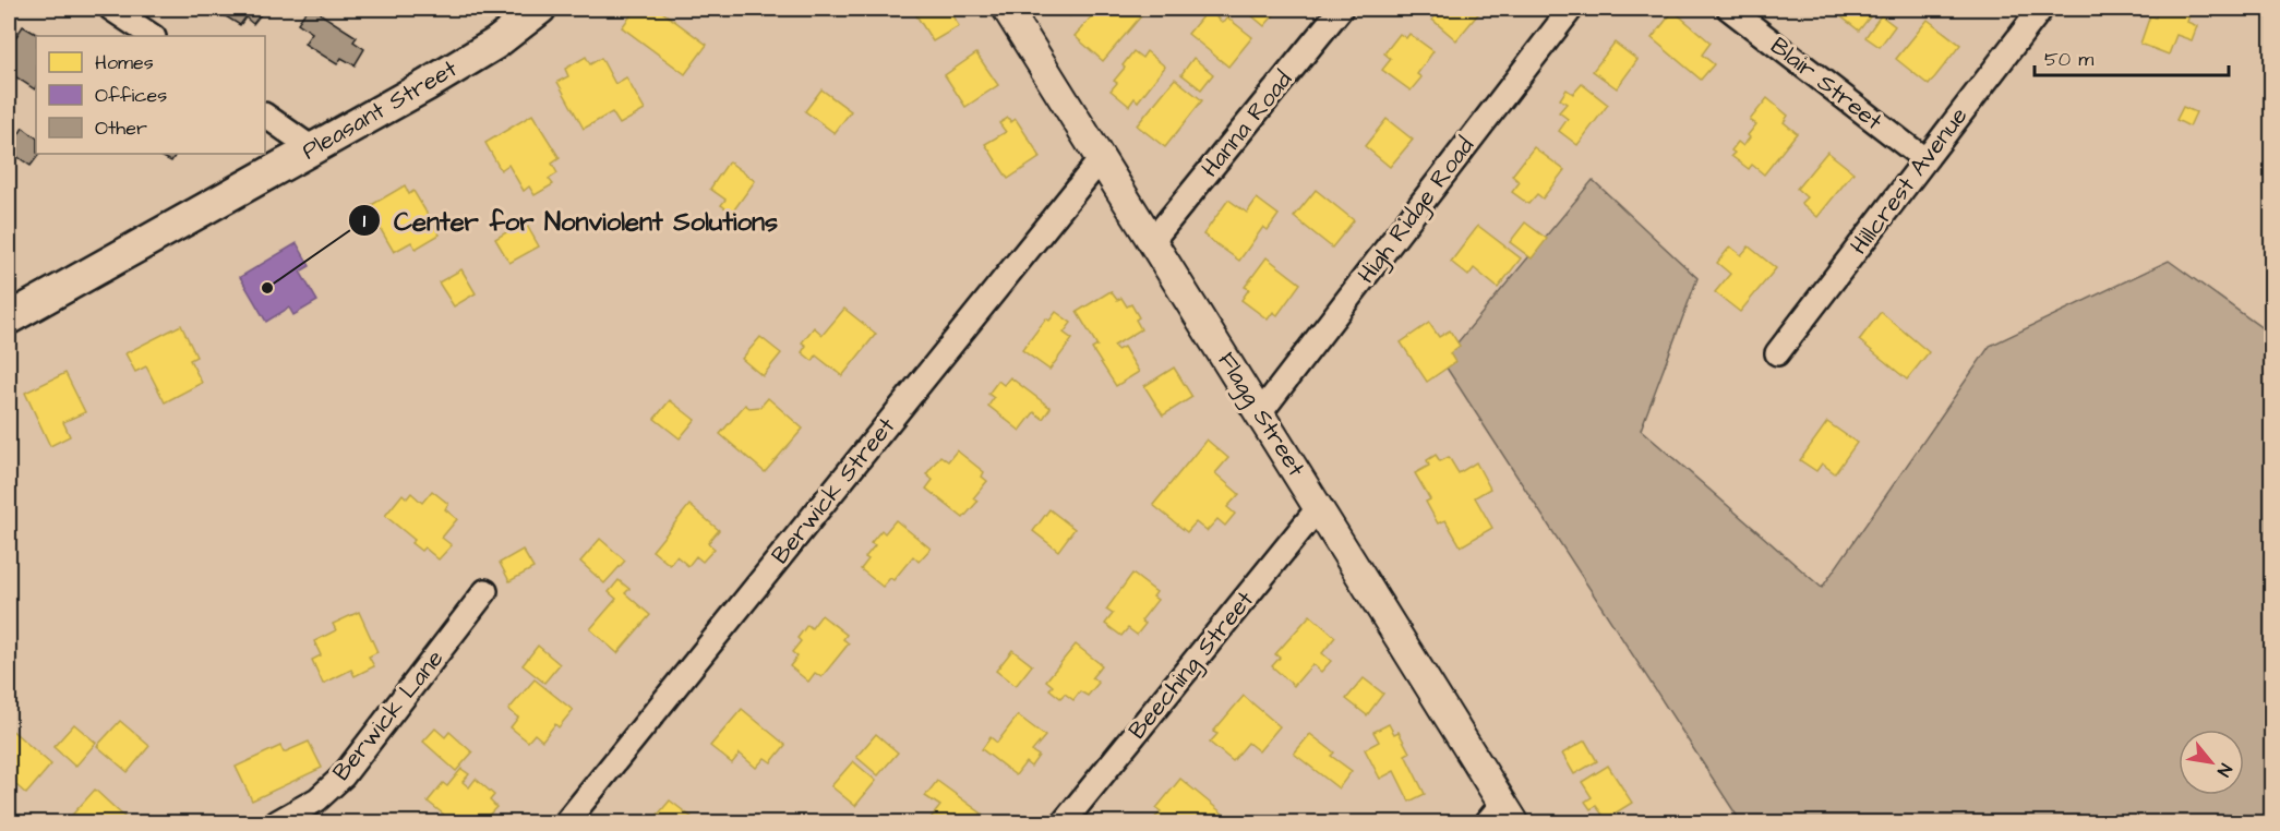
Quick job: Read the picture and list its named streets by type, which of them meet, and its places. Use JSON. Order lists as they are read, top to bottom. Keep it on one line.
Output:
{"streets":{"main road":["Pleasant Street"],"street":["Blair Street","Hanna Road","Hillcrest Avenue","High Ridge Road","Flagg Street","Berwick Street","Beeching Street","Berwick Lane"]},"crossings":[["Blair Street","Hillcrest Avenue"],["Hanna Road","Flagg Street"],["High Ridge Road","Flagg Street"],["Flagg Street","Berwick Street"],["Flagg Street","Beeching Street"]],"places":["Center for Nonviolent Solutions"],"legend":["Homes","Offices","Other"],"scale_bar":"50 m","north":"bottom right"}
